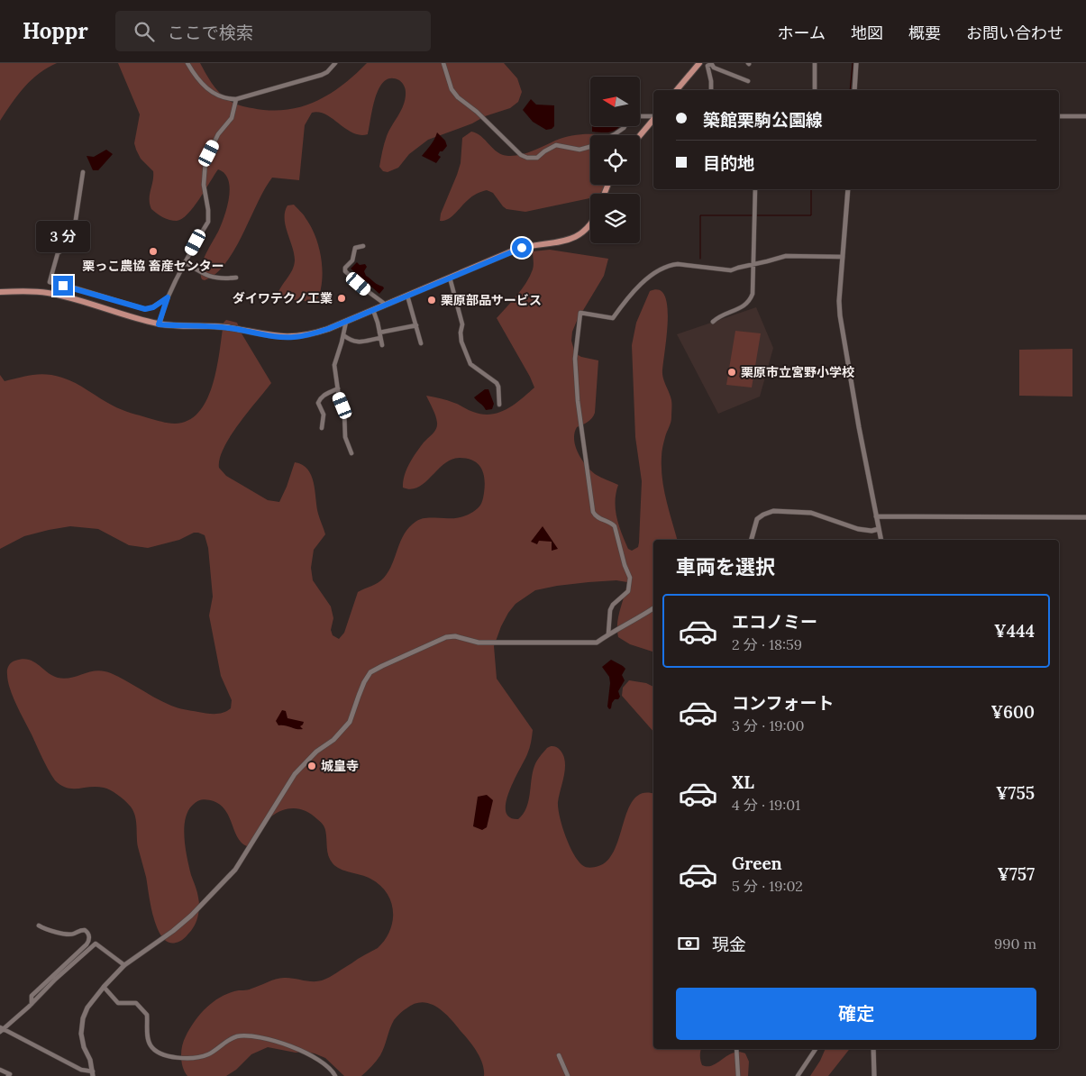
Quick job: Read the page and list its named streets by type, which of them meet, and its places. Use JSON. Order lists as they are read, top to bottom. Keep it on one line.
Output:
{"places":["栗っこ農協 畜産センター","ダイワテクノ工業","栗原部品サービス","栗原市立宮野小学校","城皇寺"],"north":"left","page":{"header":"Hoppr","search":"ここで検索","nav":["ホーム","地図","概要","お問い合わせ"],"banner":["築館栗駒公園線","目的地"],"bubble":"3 分","heading":"車両を選択","list":[{"name":"エコノミー","note":"2 分 · 18:59","value":"¥444"},{"name":"コンフォート","note":"3 分 · 19:00","value":"¥600"},{"name":"XL","note":"4 分 · 19:01","value":"¥755"},{"name":"Green","note":"5 分 · 19:02","value":"¥757"}],"pay":["現金","990 m"],"buttons":"確定"}}
